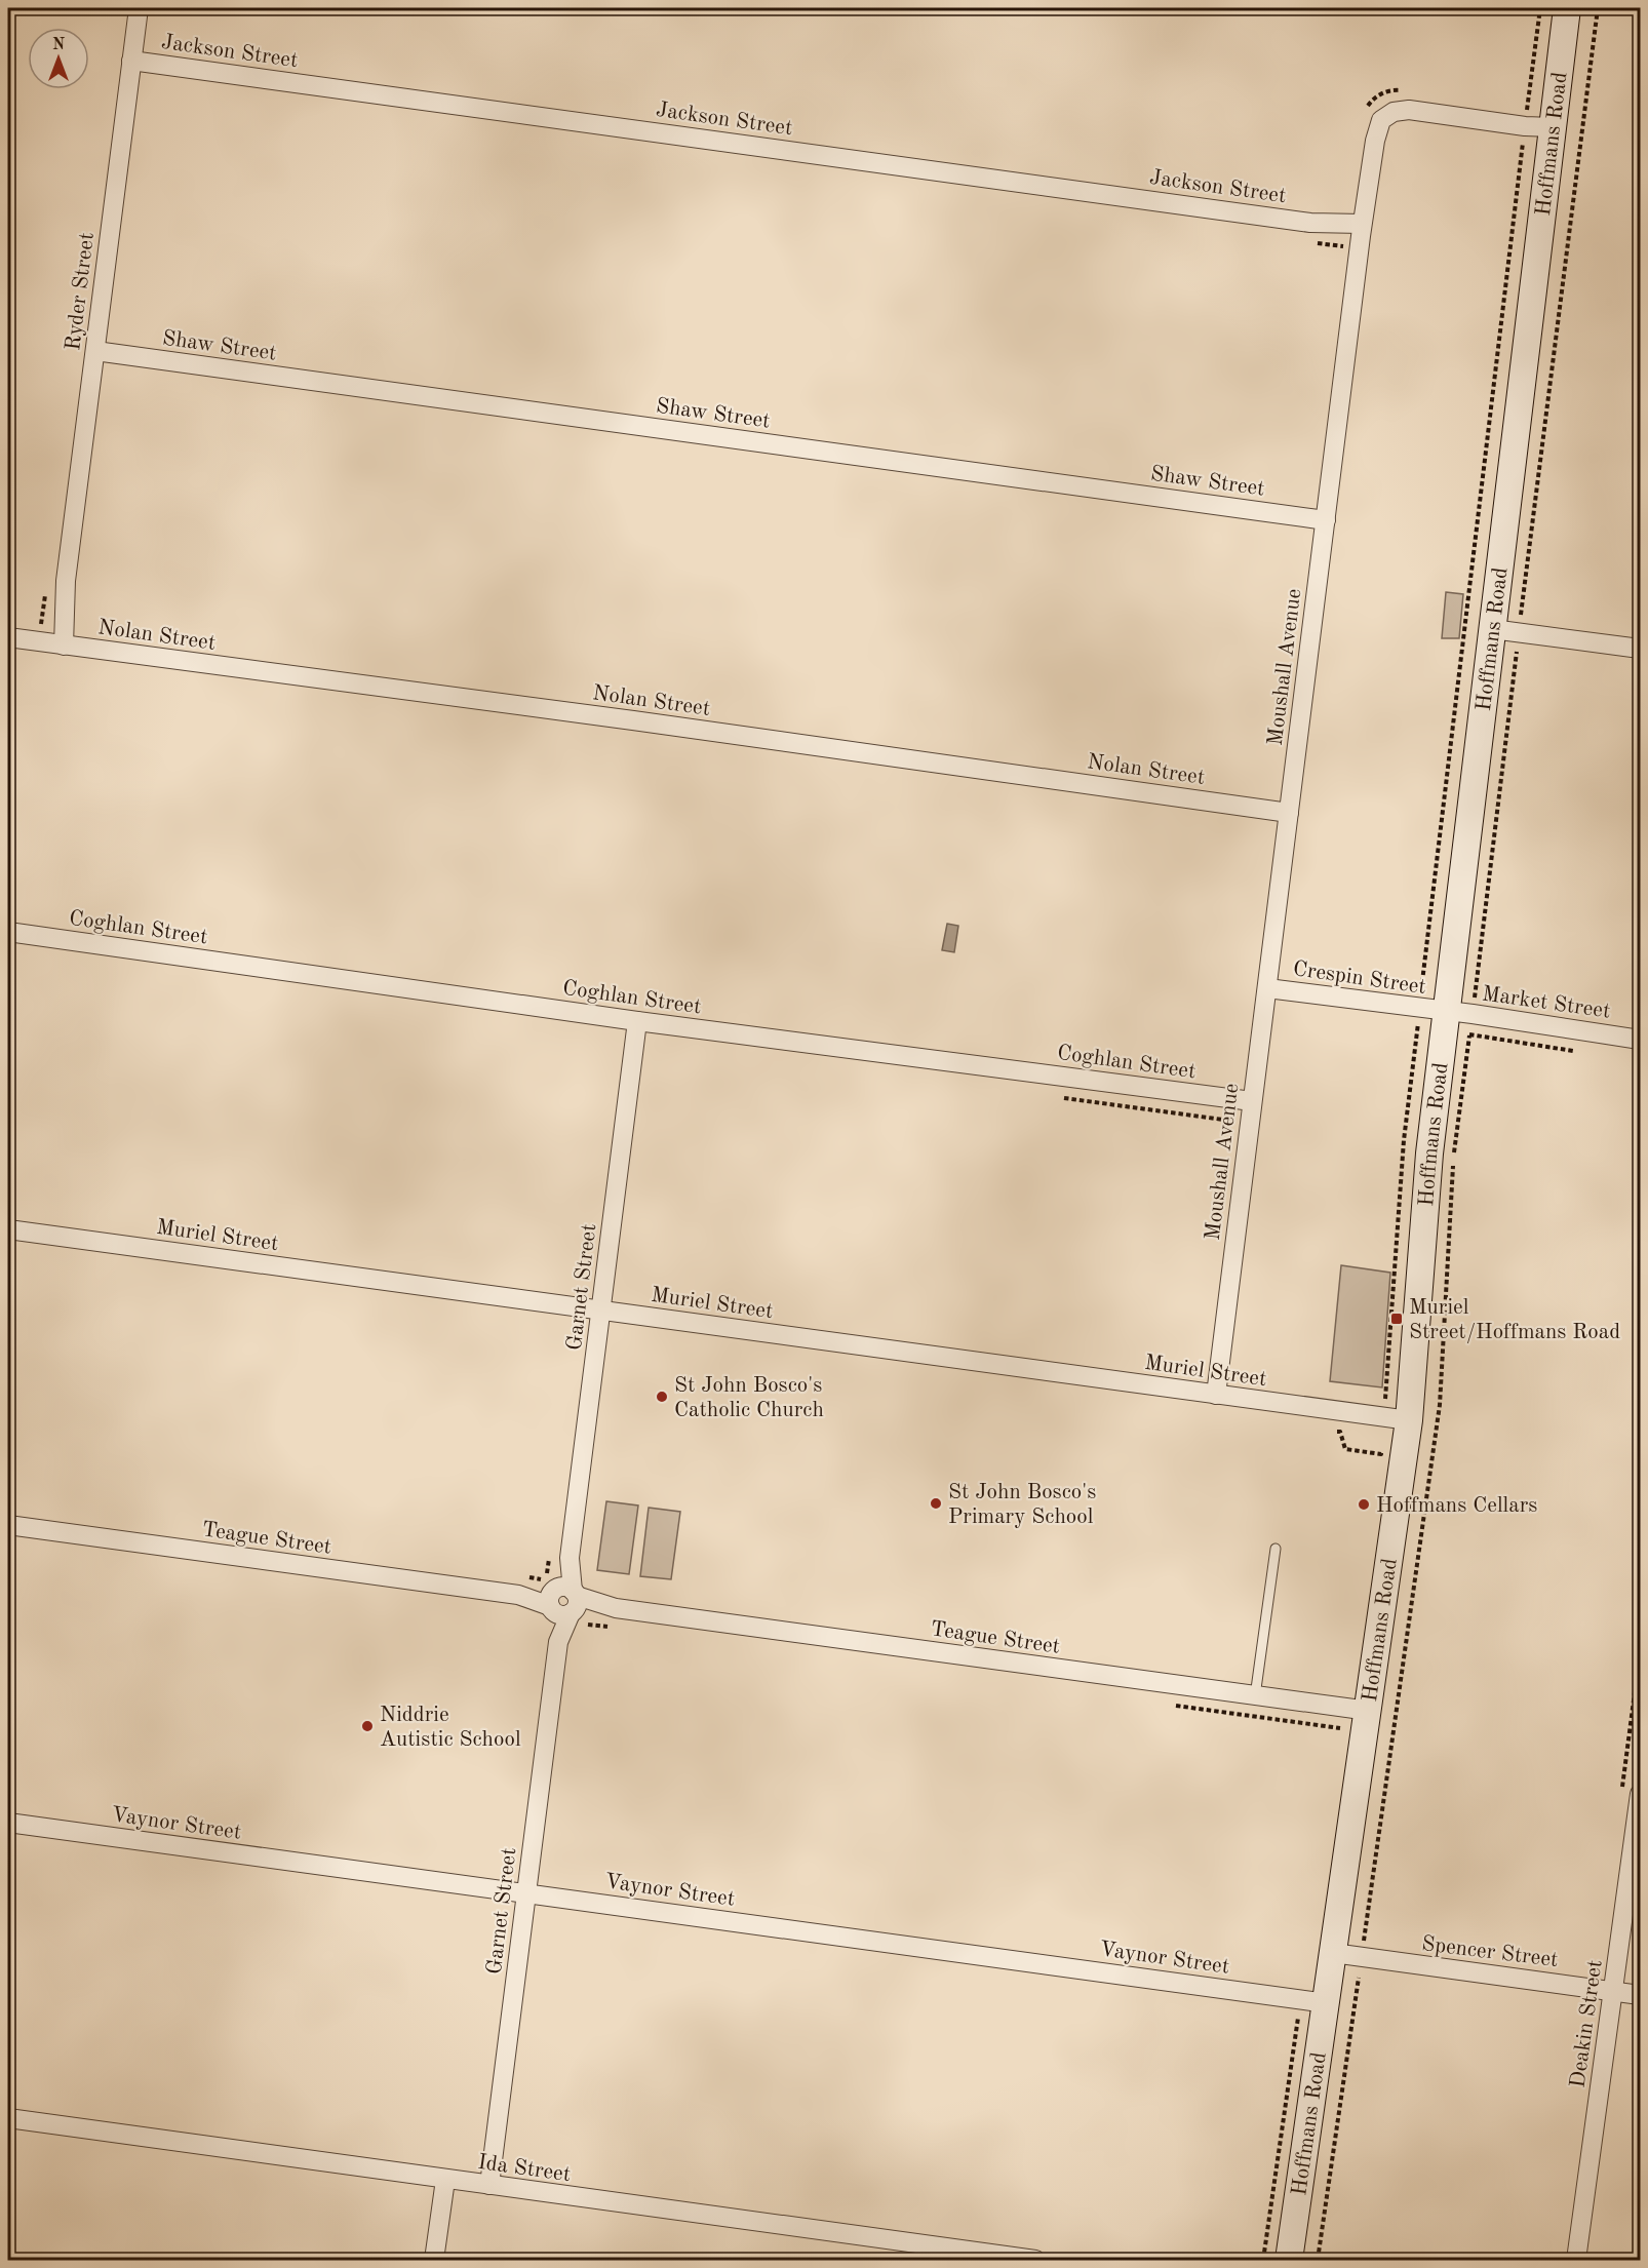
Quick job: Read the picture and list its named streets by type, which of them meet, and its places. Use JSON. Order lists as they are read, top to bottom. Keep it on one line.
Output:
{"streets":{"main road":["Hoffmans Road"],"street":["Jackson Street","Ryder Street","Shaw Street","Nolan Street","Moushall Avenue","Coghlan Street","Crespin Street","Market Street","Muriel Street","Garnet Street","Teague Street","Vaynor Street","Spencer Street","Deakin Street","Ida Street"]},"crossings":[["Jackson Street","Ryder Street"],["Jackson Street","Moushall Avenue"],["Hoffmans Road","Moushall Avenue"],["Hoffmans Road","Crespin Street"],["Hoffmans Road","Market Street"],["Hoffmans Road","Muriel Street"],["Hoffmans Road","Teague Street"],["Hoffmans Road","Vaynor Street"],["Hoffmans Road","Spencer Street"],["Ryder Street","Shaw Street"],["Ryder Street","Nolan Street"],["Shaw Street","Moushall Avenue"],["Nolan Street","Moushall Avenue"],["Moushall Avenue","Coghlan Street"],["Moushall Avenue","Crespin Street"],["Moushall Avenue","Muriel Street"],["Coghlan Street","Garnet Street"],["Crespin Street","Market Street"],["Muriel Street","Garnet Street"],["Garnet Street","Teague Street"],["Garnet Street","Vaynor Street"],["Garnet Street","Ida Street"],["Spencer Street","Deakin Street"]],"places":{"transit":["Muriel Street/Hoffmans Road"],"other":["St John Bosco's Catholic Church","St John Bosco's Primary School","Hoffmans Cellars","Niddrie Autistic School"]},"north":"top"}
